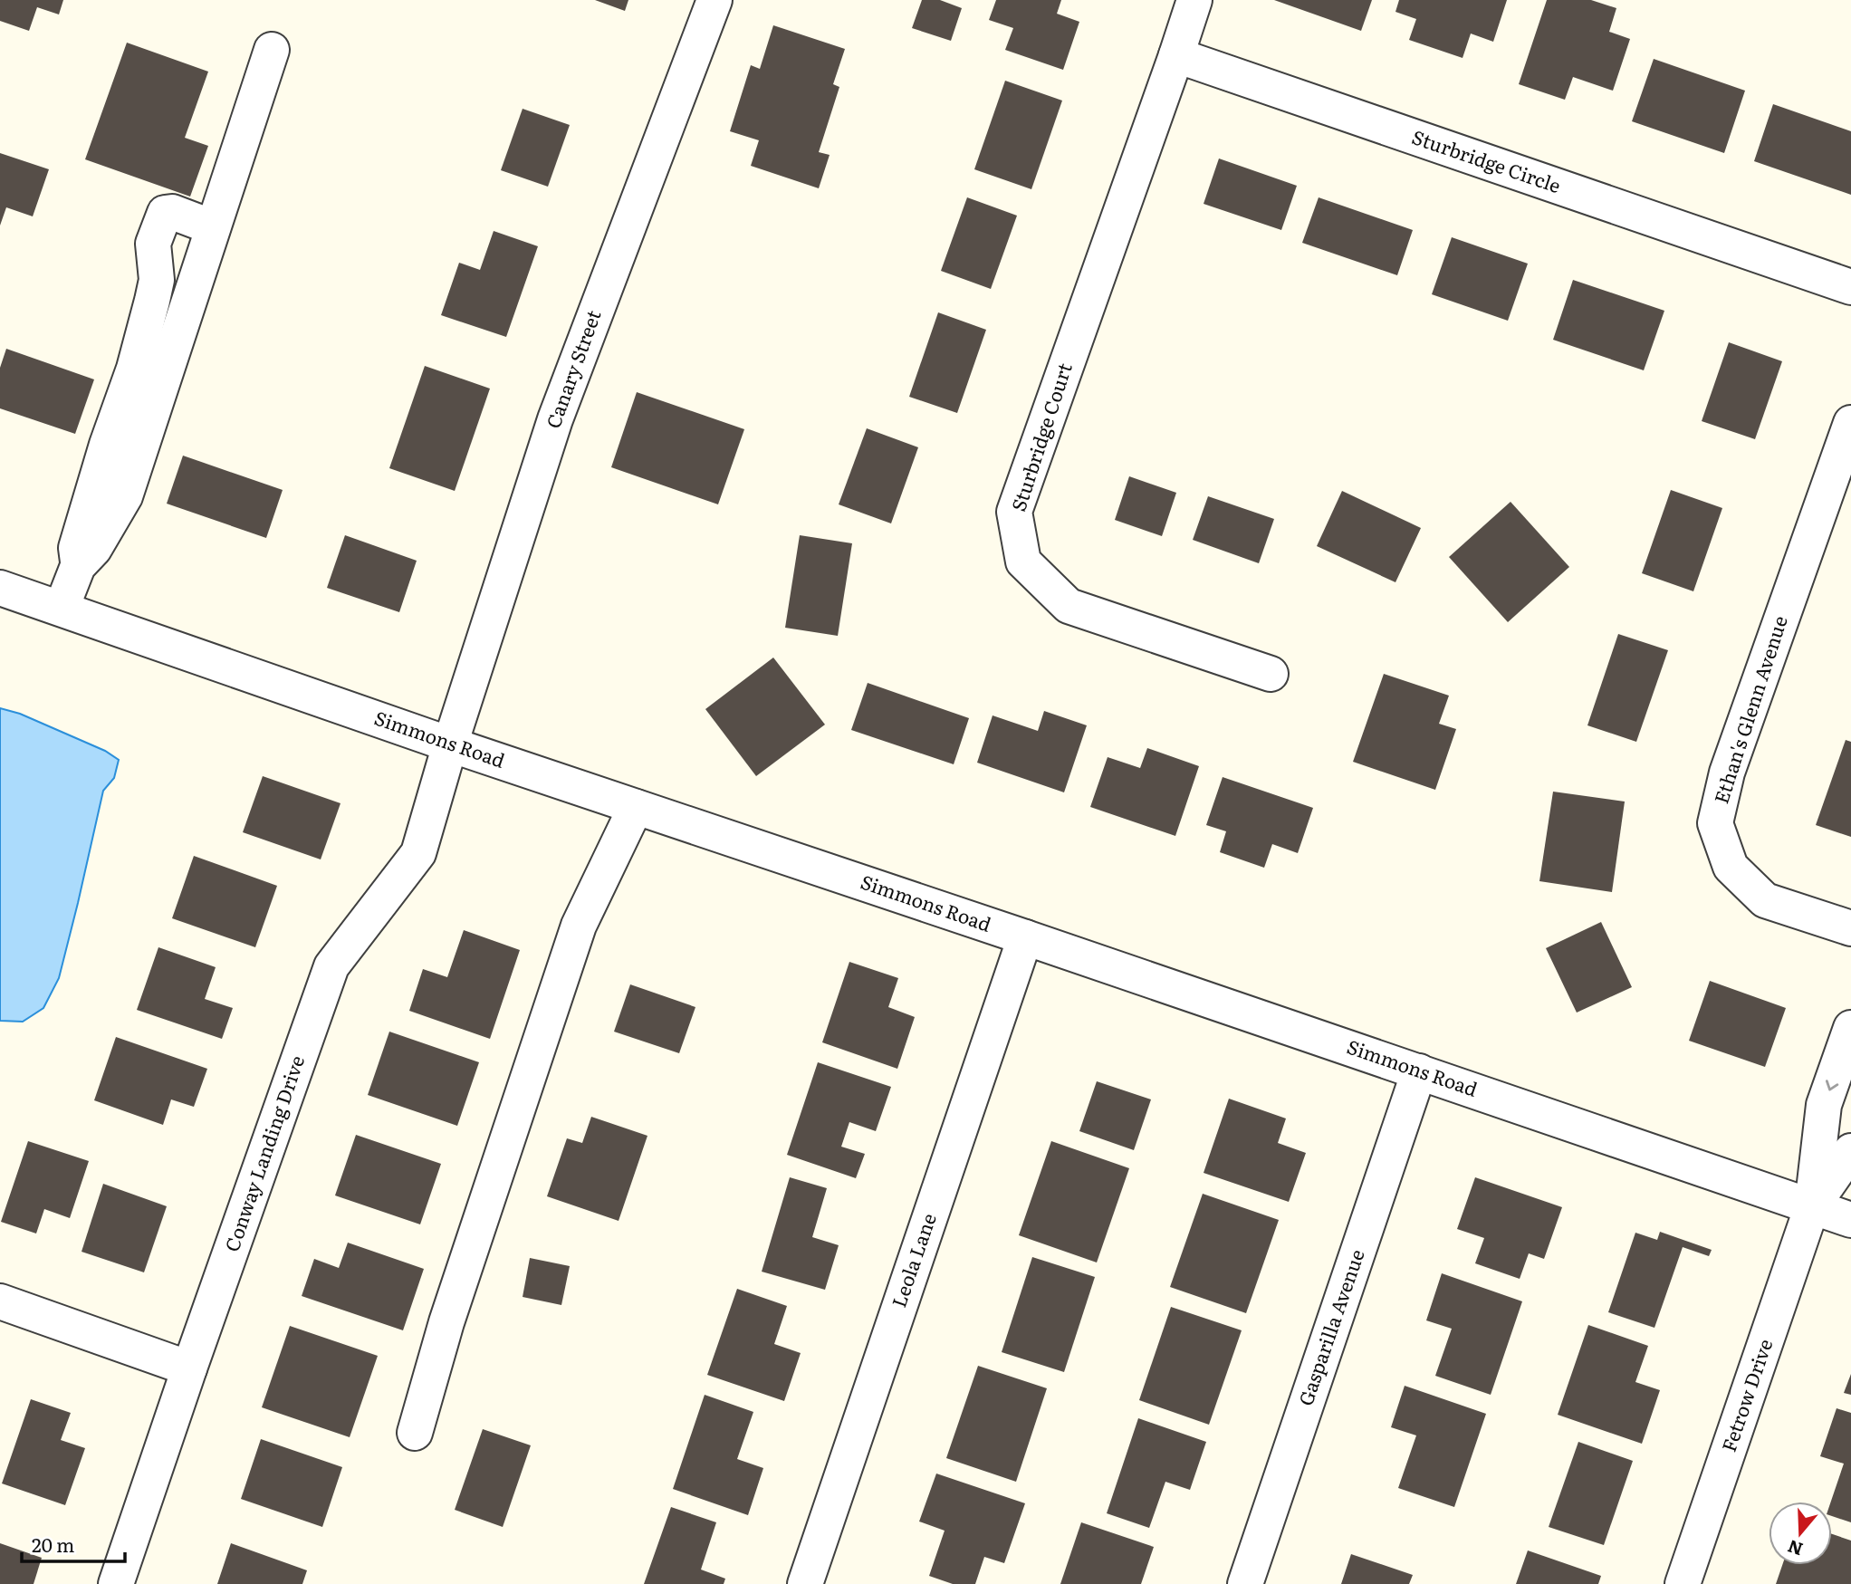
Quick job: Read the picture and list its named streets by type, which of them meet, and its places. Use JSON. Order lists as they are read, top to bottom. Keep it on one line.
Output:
{"streets":{"street":["Sturbridge Circle","Canary Street","Sturbridge Court","Ethan's Glenn Avenue","Simmons Road","Conway Landing Drive","Leola Lane","Gasparilla Avenue","Fetrow Drive"]},"crossings":[["Sturbridge Circle","Sturbridge Court"],["Canary Street","Simmons Road"],["Canary Street","Conway Landing Drive"],["Simmons Road","Conway Landing Drive"],["Simmons Road","Leola Lane"],["Simmons Road","Gasparilla Avenue"],["Simmons Road","Fetrow Drive"]],"scale_bar":"20 m","north":"bottom"}
